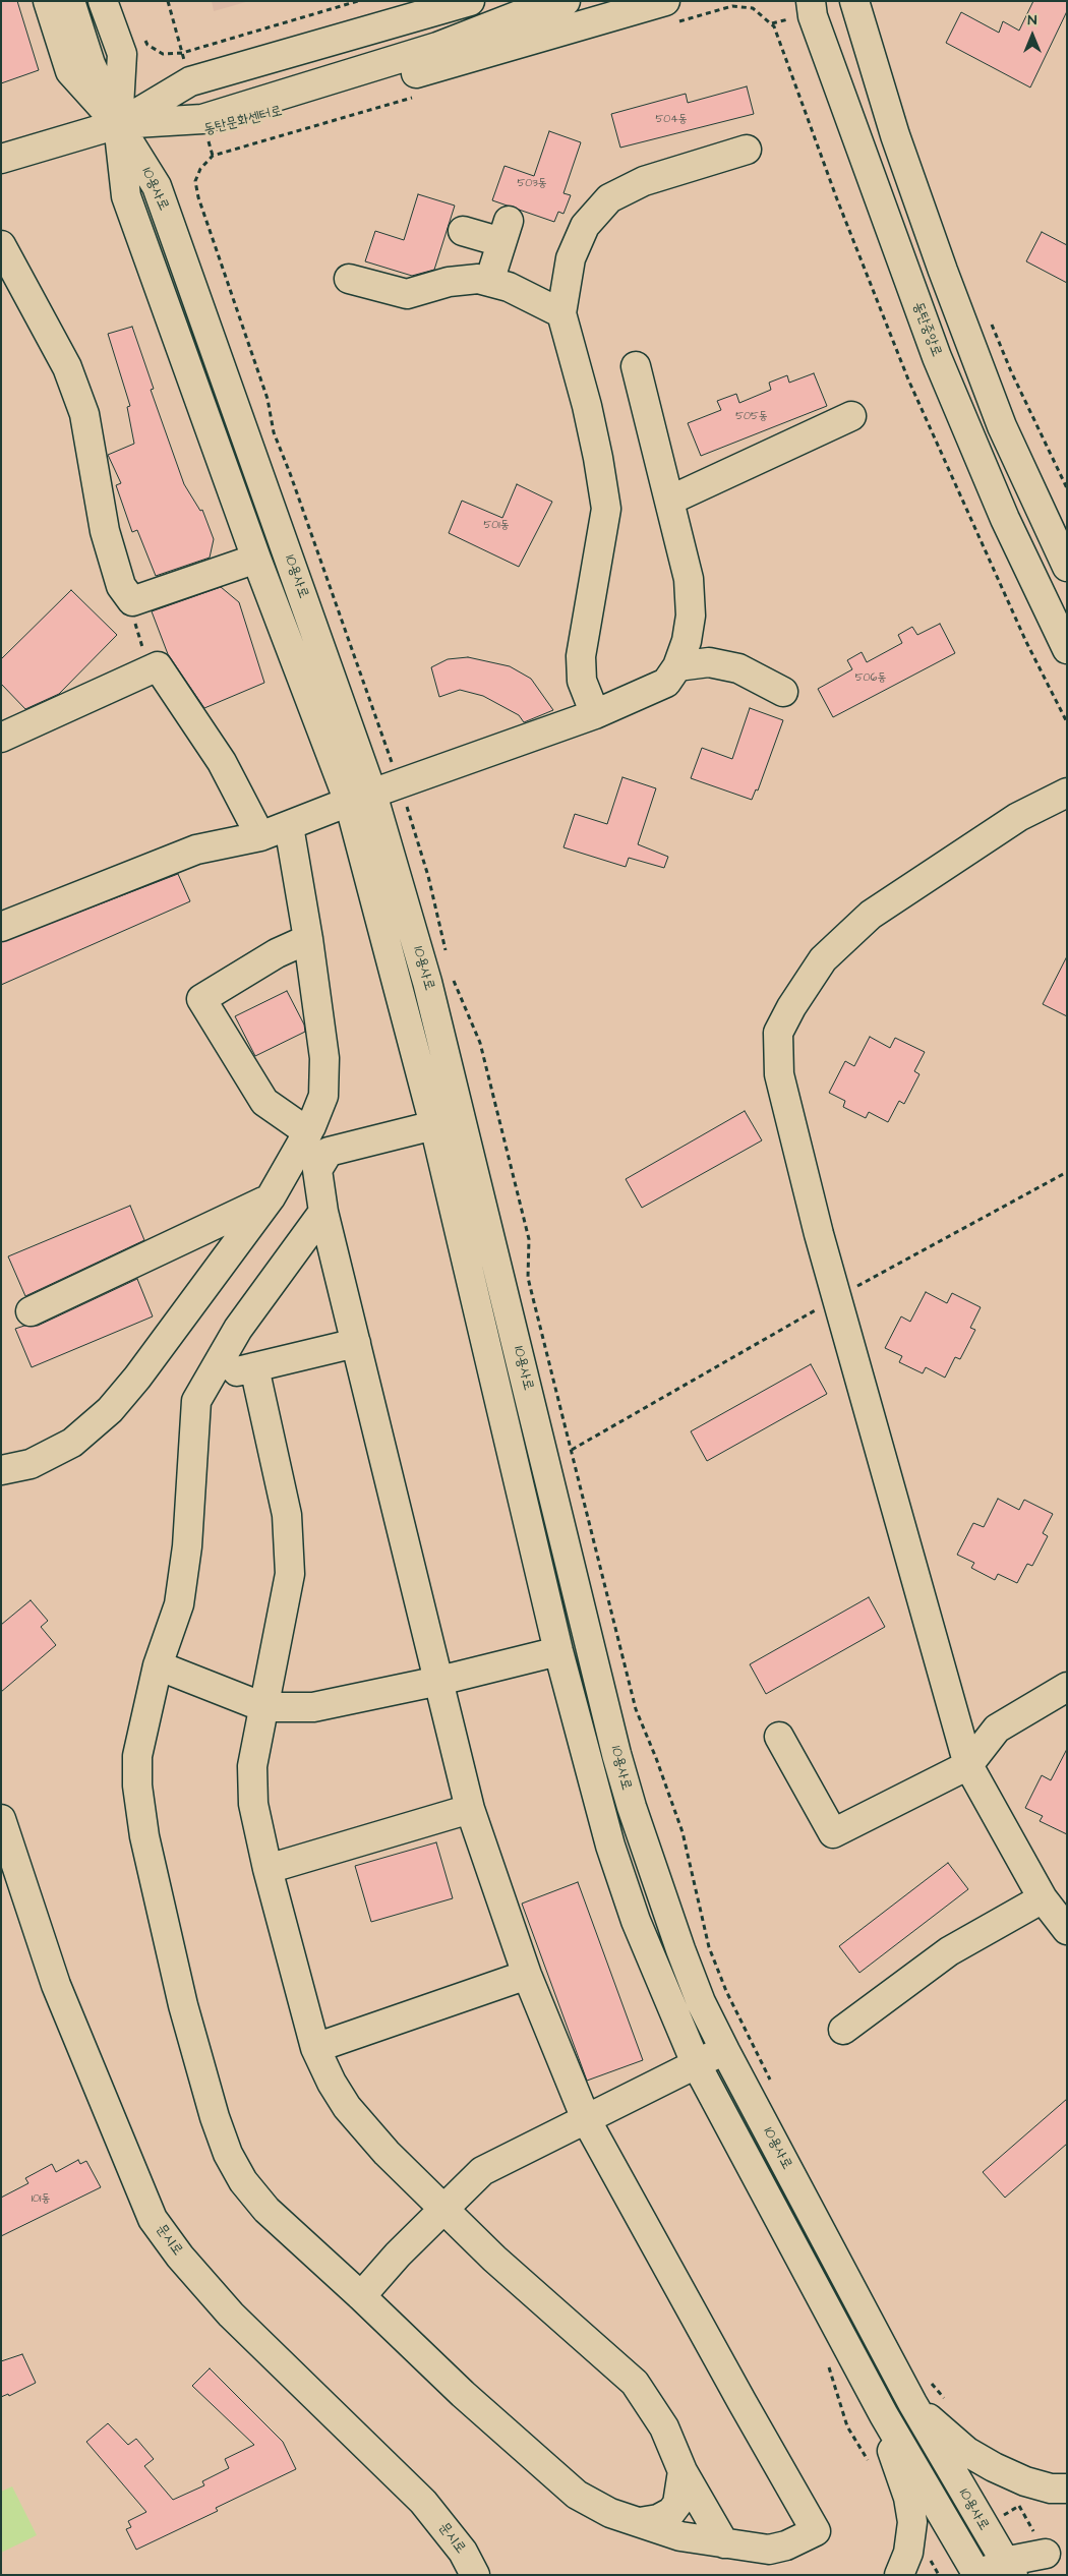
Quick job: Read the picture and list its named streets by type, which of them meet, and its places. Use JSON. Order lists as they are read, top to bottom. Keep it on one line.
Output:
{"streets":{"street":["동탄문화센터로","10용사로","동탄중앙로","문시로"]},"crossings":[["동탄문화센터로","10용사로"]],"house_numbers":["504동","503동","505동","501동","506동","101동"],"north":"top"}
